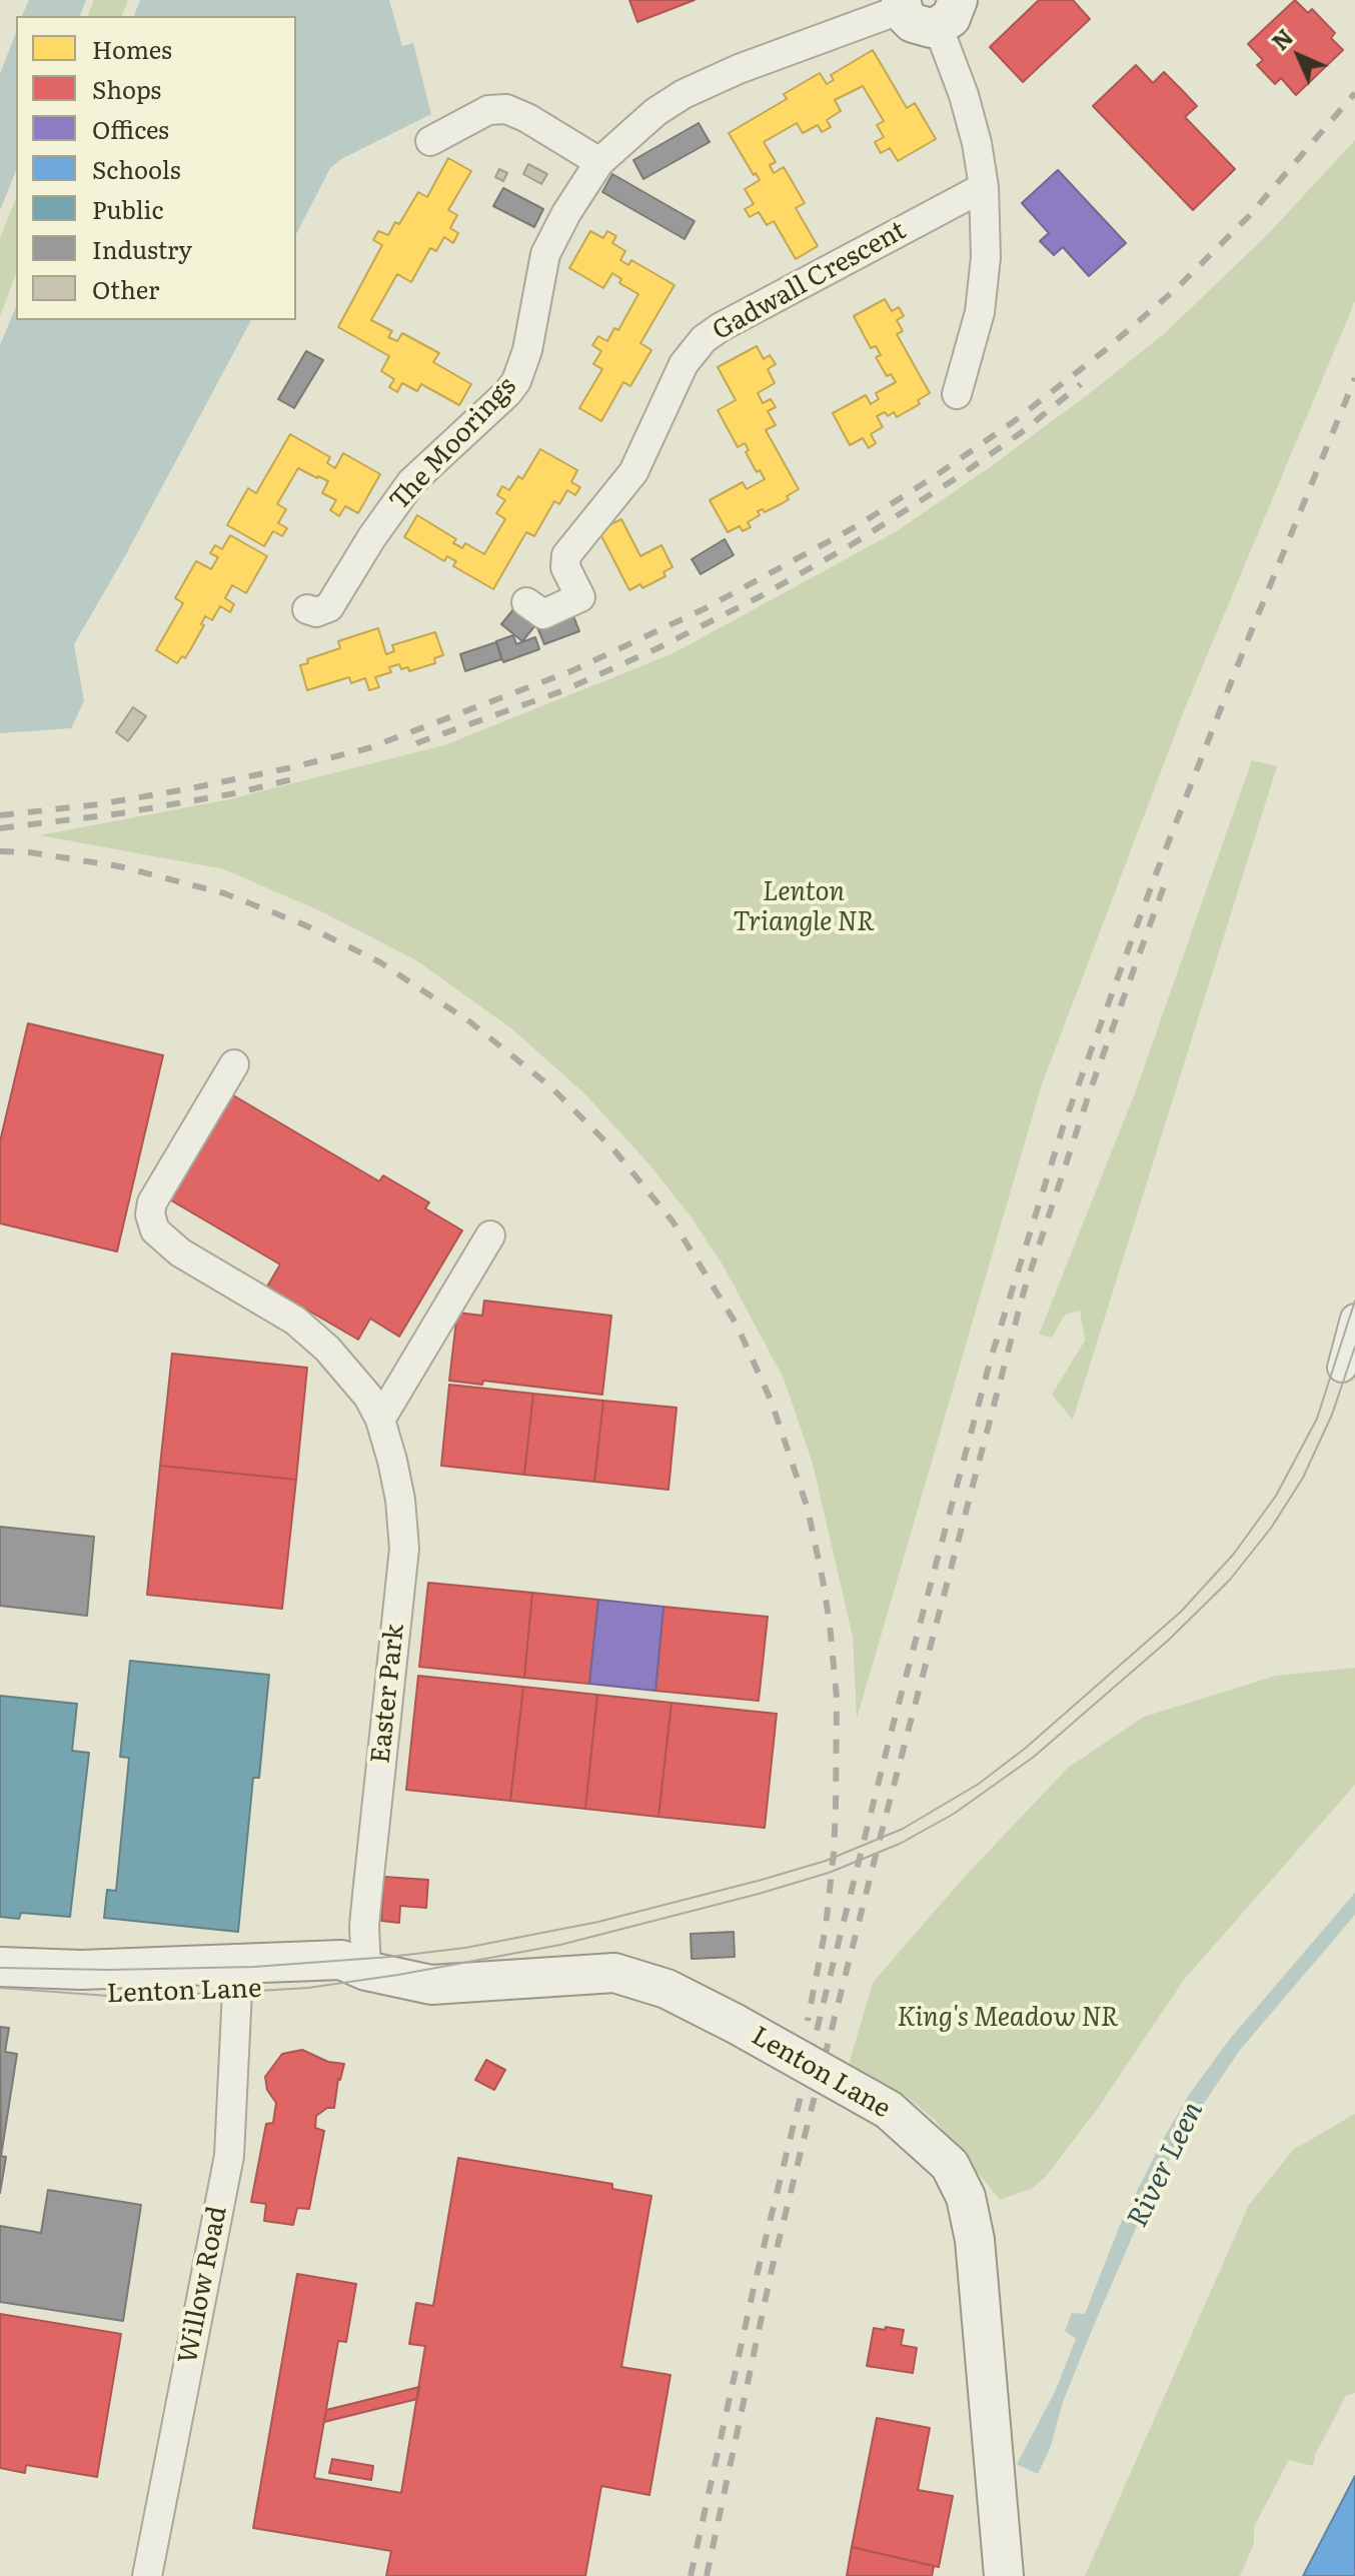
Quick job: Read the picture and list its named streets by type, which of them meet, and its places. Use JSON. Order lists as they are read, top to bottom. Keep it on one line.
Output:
{"streets":{"street":["Gadwall Crescent","The Moorings","Easter Park","Lenton Lane","Willow Road"]},"crossings":[["Easter Park","Lenton Lane"],["Lenton Lane","Willow Road"]],"water":["River Leen"],"parks":["Lenton Triangle NR","King's Meadow NR"],"legend":["Homes","Shops","Offices","Schools","Public","Industry","Other"],"north":"top left"}
